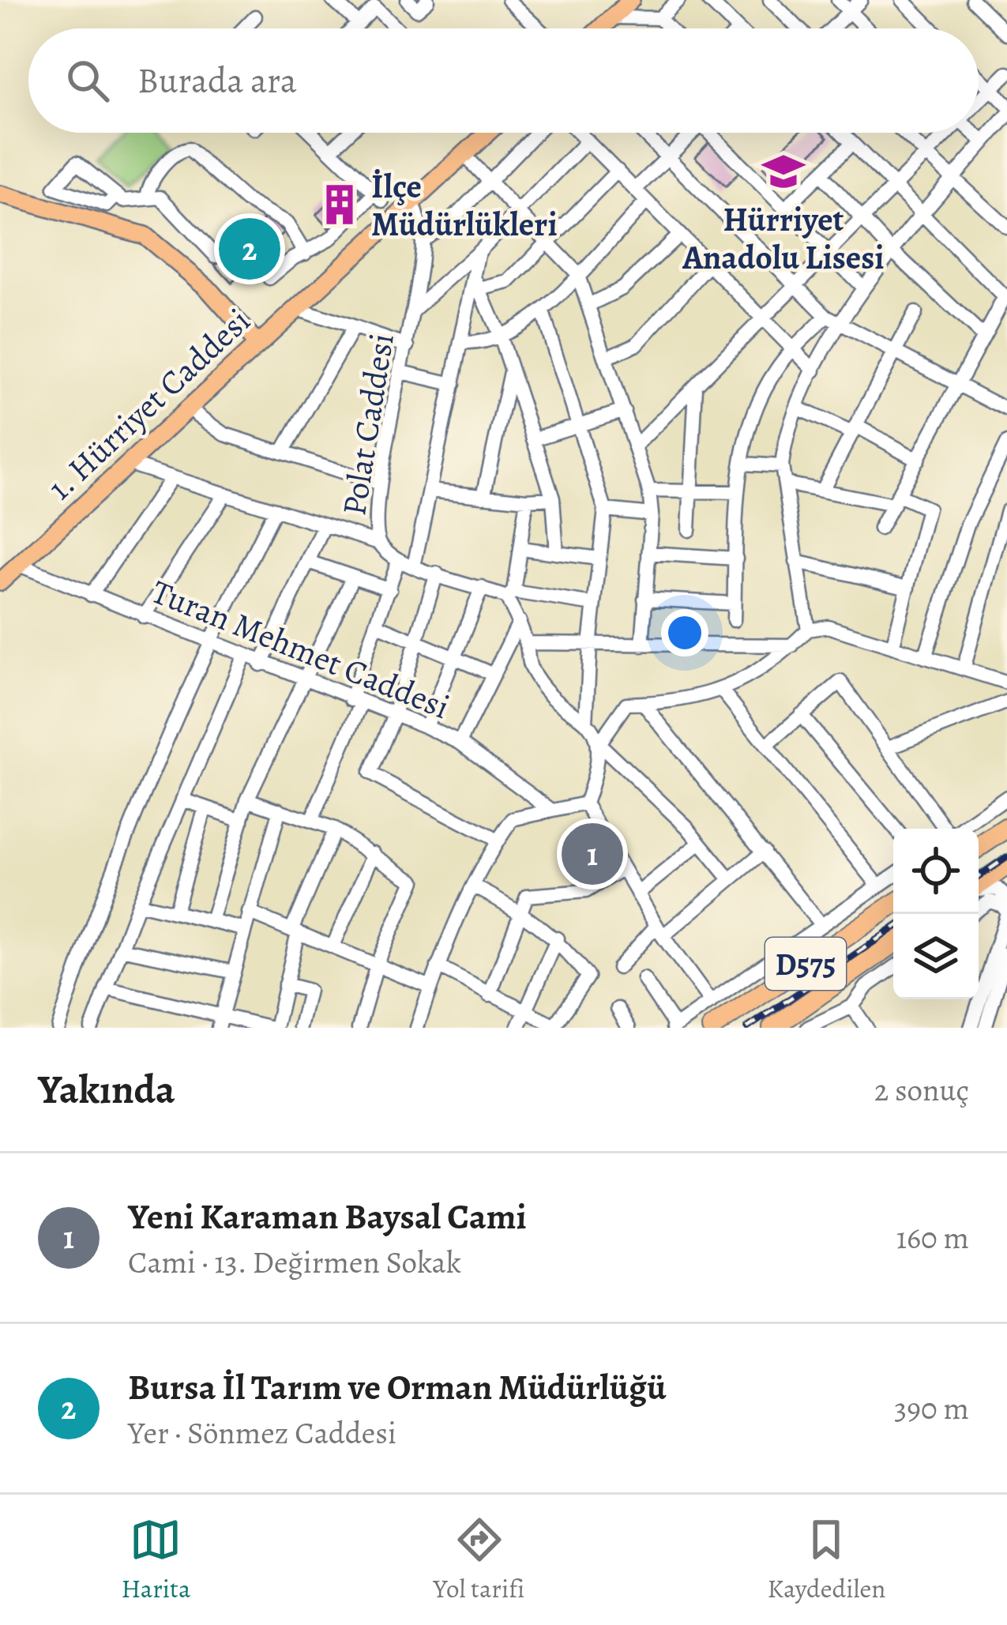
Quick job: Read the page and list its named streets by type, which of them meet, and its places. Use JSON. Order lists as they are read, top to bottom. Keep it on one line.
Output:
{"streets":{"highway":["D575"],"main road":["1. Hürriyet Caddesi"],"street":["Polat Caddesi","Turan Mehmet Caddesi"]},"crossings":[["1. Hürriyet Caddesi","Polat Caddesi"],["1. Hürriyet Caddesi","Turan Mehmet Caddesi"]],"places":{"school or university":["Hürriyet Anadolu Lisesi"],"building":["İlçe Müdürlükleri"]},"page":{"search":"Burada ara","pins":["2","1"],"heading":["Yakında","2 sonuç"],"list":[{"mark":"1","name":"Yeni Karaman Baysal Cami","note":"Cami · 13. Değirmen Sokak","value":"160 m"},{"mark":"2","name":"Bursa İl Tarım ve Orman Müdürlüğü","note":"Yer · Sönmez Caddesi","value":"390 m"}],"nav":["Harita","Yol tarifi","Kaydedilen"]}}
